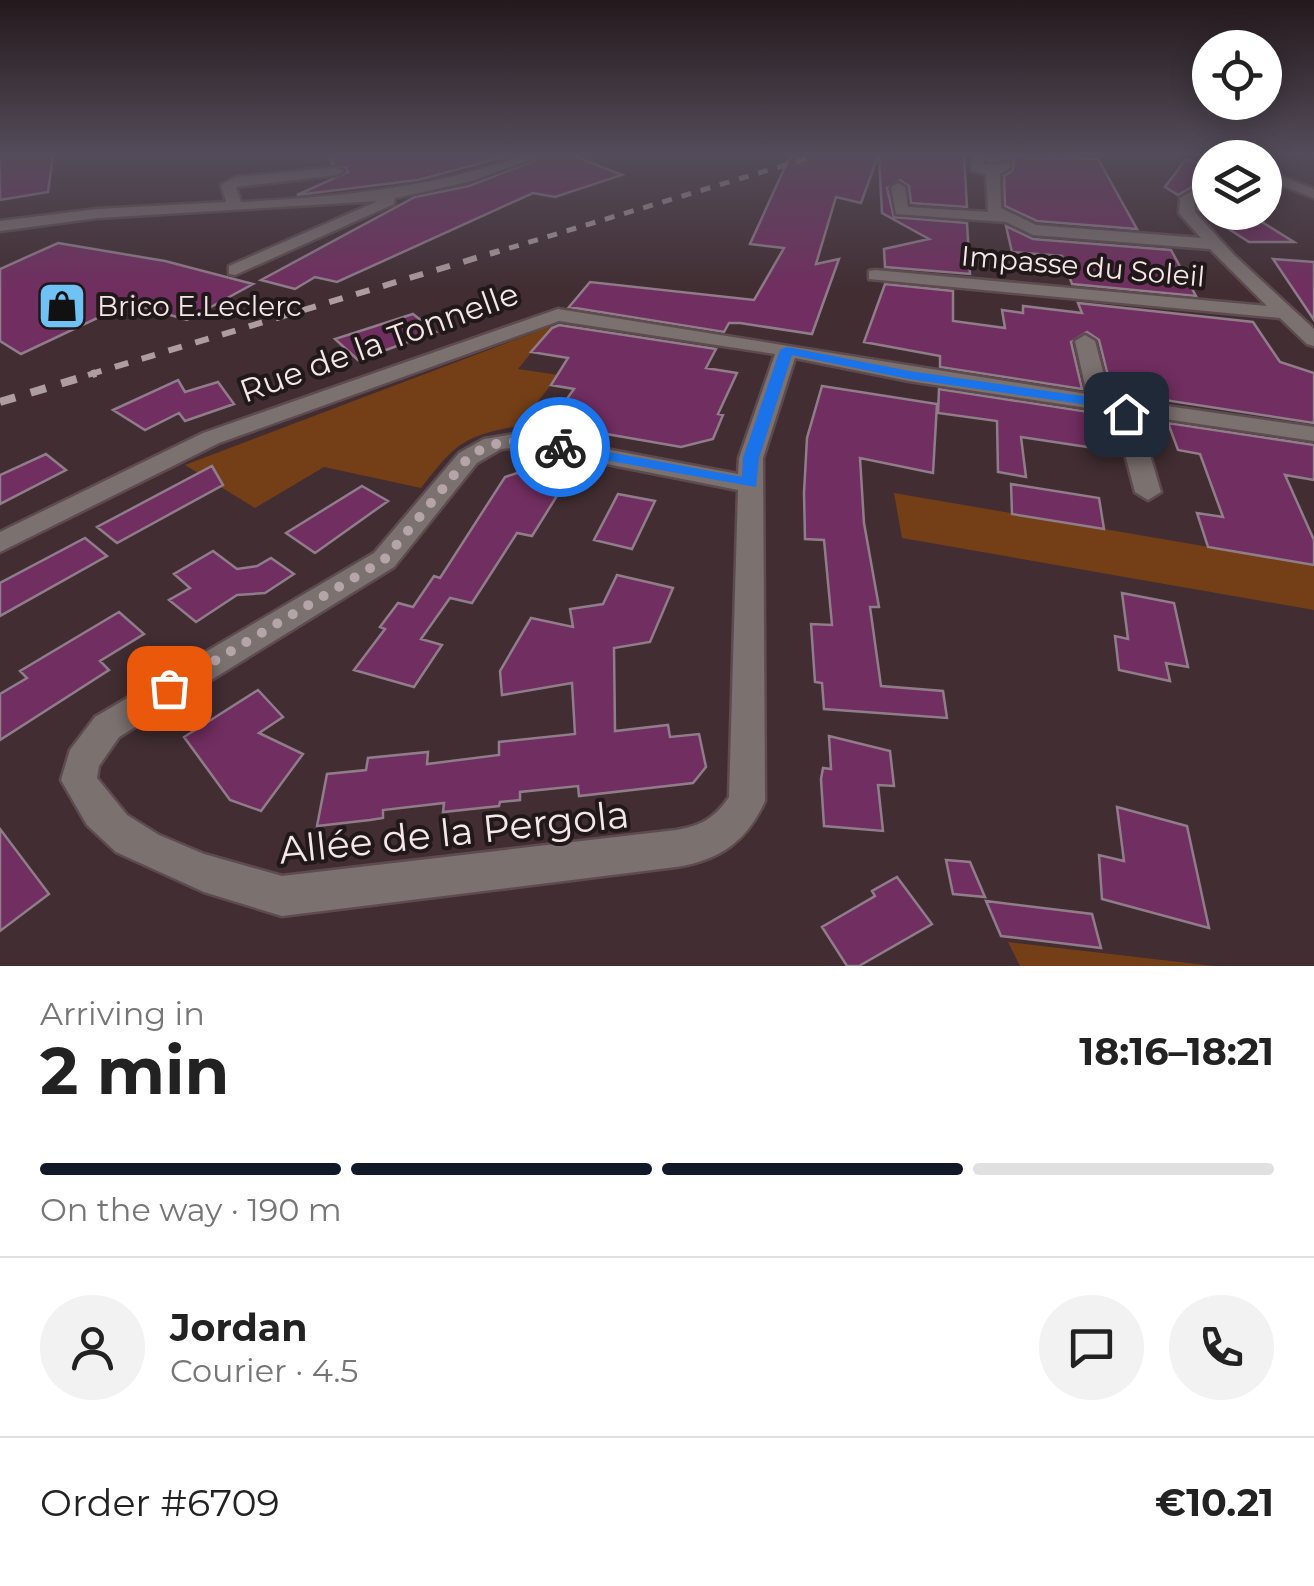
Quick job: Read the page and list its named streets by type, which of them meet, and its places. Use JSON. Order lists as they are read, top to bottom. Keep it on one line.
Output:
{"streets":{"street":["Impasse du Soleil","Rue de la Tonnelle","Allée de la Pergola"]},"crossings":[["Rue de la Tonnelle","Allée de la Pergola"]],"places":{"shop":["Brico E.Leclerc"]},"page":{"heading":["2 min","Arriving in","18:16–18:21"],"panel":["Jordan","Courier · 4.5","Order #6709","€10.21"],"bar":"On the way · 190 m"}}
